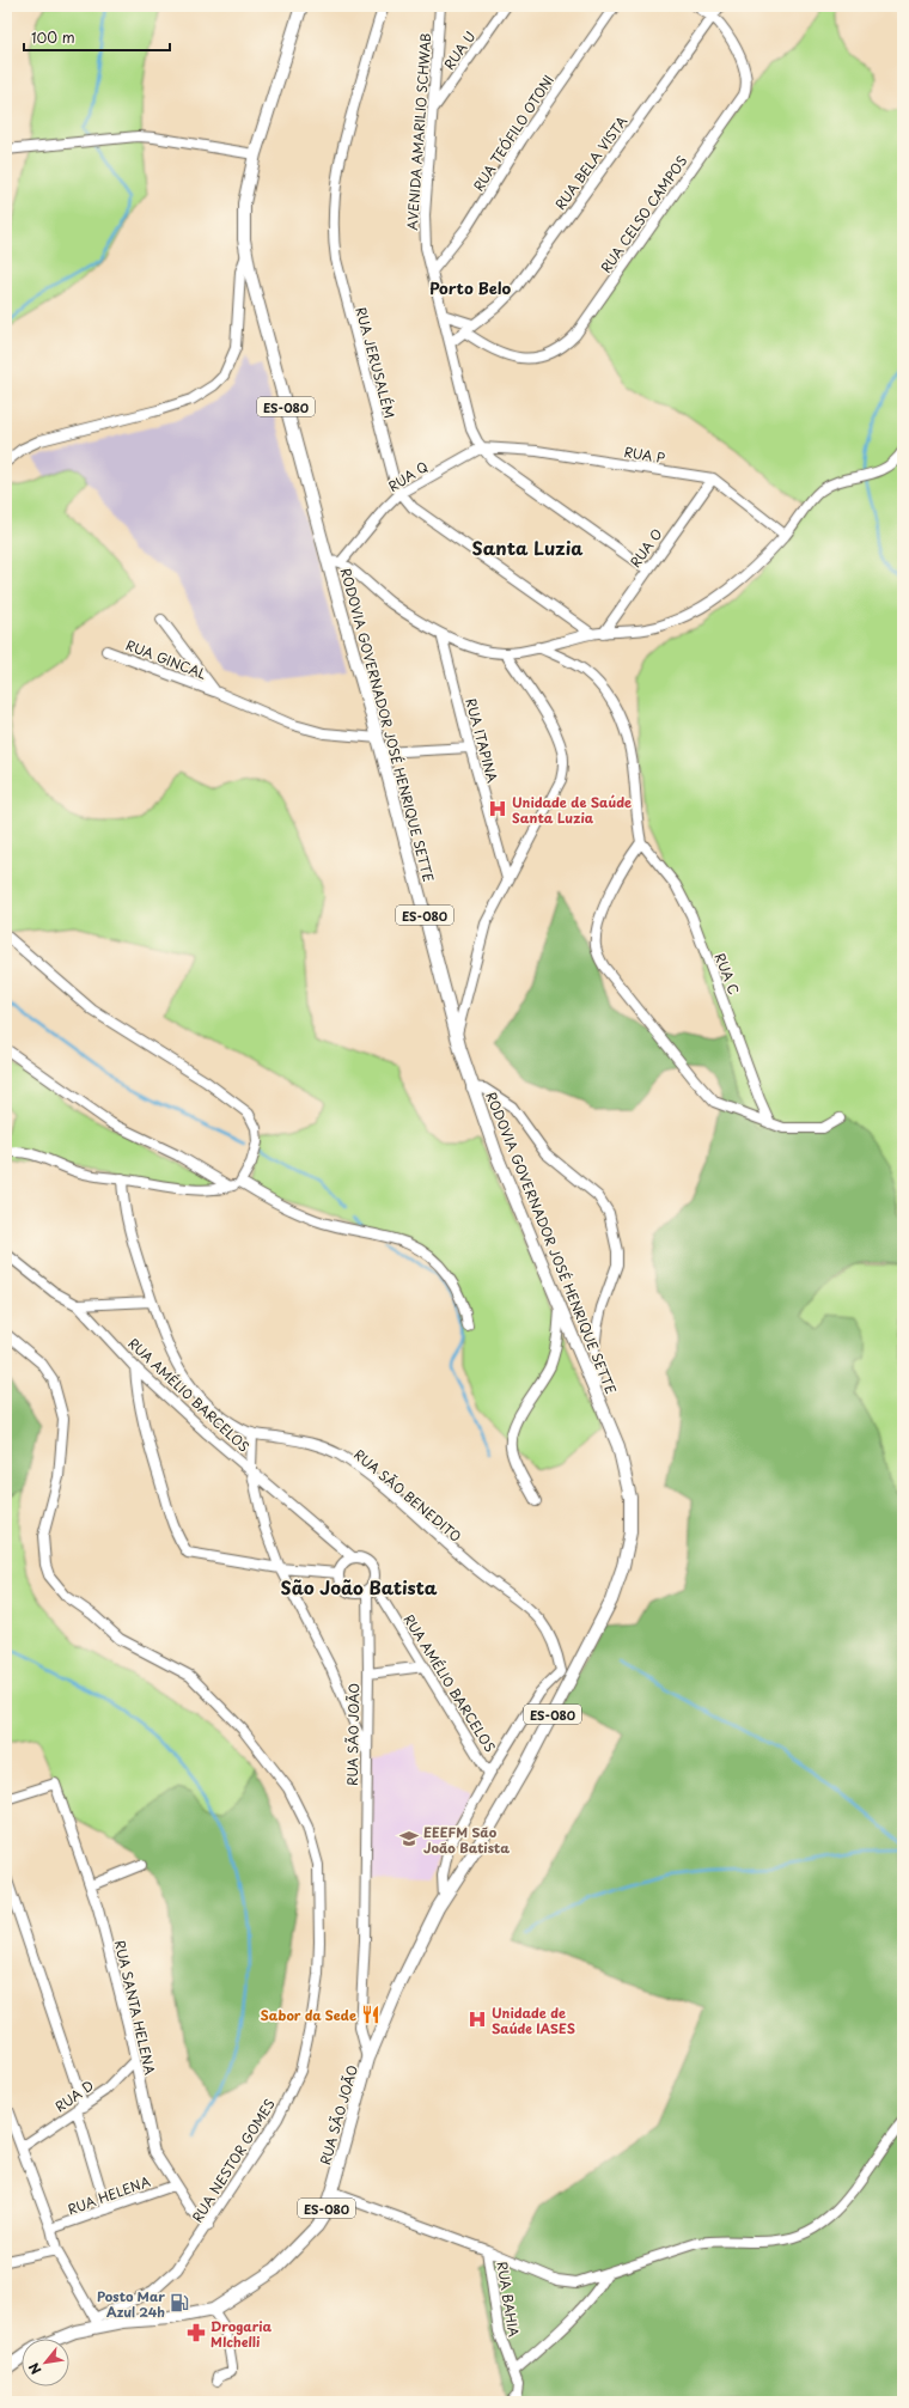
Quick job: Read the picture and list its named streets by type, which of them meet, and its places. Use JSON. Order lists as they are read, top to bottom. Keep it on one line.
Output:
{"streets":{"main road":["ES-080","RODOVIA GOVERNADOR JOSÉ HENRIQUE SETTE","RUA SÃO JOÃO"],"street":["RUA U","AVENIDA AMARILIO SCHWAB","RUA TEÓFILO OTONI","RUA BELA VISTA","RUA CELSO CAMPOS","RUA JERUSALÉM","RUA P","RUA Q","RUA O","RUA GINCAL","RUA ITAPINA","RUA C","RUA AMÉLIO BARCELOS","RUA SÃO BENEDITO","RUA SANTA HELENA","RUA D","RUA NESTOR GOMES","RUA HELENA","RUA BAHIA"]},"crossings":[["RUA U","AVENIDA AMARILIO SCHWAB"],["AVENIDA AMARILIO SCHWAB","RUA TEÓFILO OTONI"],["AVENIDA AMARILIO SCHWAB","RUA BELA VISTA"],["AVENIDA AMARILIO SCHWAB","RUA P"],["AVENIDA AMARILIO SCHWAB","RUA Q"],["AVENIDA AMARILIO SCHWAB","RUA O"],["RUA BELA VISTA","RUA CELSO CAMPOS"],["RUA JERUSALÉM","RUA Q"],["ES-080","RUA SÃO JOÃO"],["ES-080","RUA NESTOR GOMES"],["RUA P","RUA Q"],["RUA P","RUA O"],["RUA Q","RODOVIA GOVERNADOR JOSÉ HENRIQUE SETTE"],["RUA GINCAL","RODOVIA GOVERNADOR JOSÉ HENRIQUE SETTE"],["RODOVIA GOVERNADOR JOSÉ HENRIQUE SETTE","RUA SÃO BENEDITO"],["RODOVIA GOVERNADOR JOSÉ HENRIQUE SETTE","RUA SÃO JOÃO"],["RUA AMÉLIO BARCELOS","RUA SÃO JOÃO"],["RUA SÃO JOÃO","RUA NESTOR GOMES"],["RUA SANTA HELENA","RUA D"],["RUA SANTA HELENA","RUA NESTOR GOMES"],["RUA SANTA HELENA","RUA HELENA"]],"districts":["Porto Belo","Santa Luzia","São João Batista"],"places":{"hospital":["Unidade de Saúde Santa Luzia","Unidade de Saúde IASES"],"school or university":["EEEFM São João Batista"],"restaurant":["Sabor da Sede"],"fuel station":["Posto Mar Azul 24h"],"pharmacy":["Drogaria MIchelli"]},"scale_bar":"100 m","north":"bottom left"}
